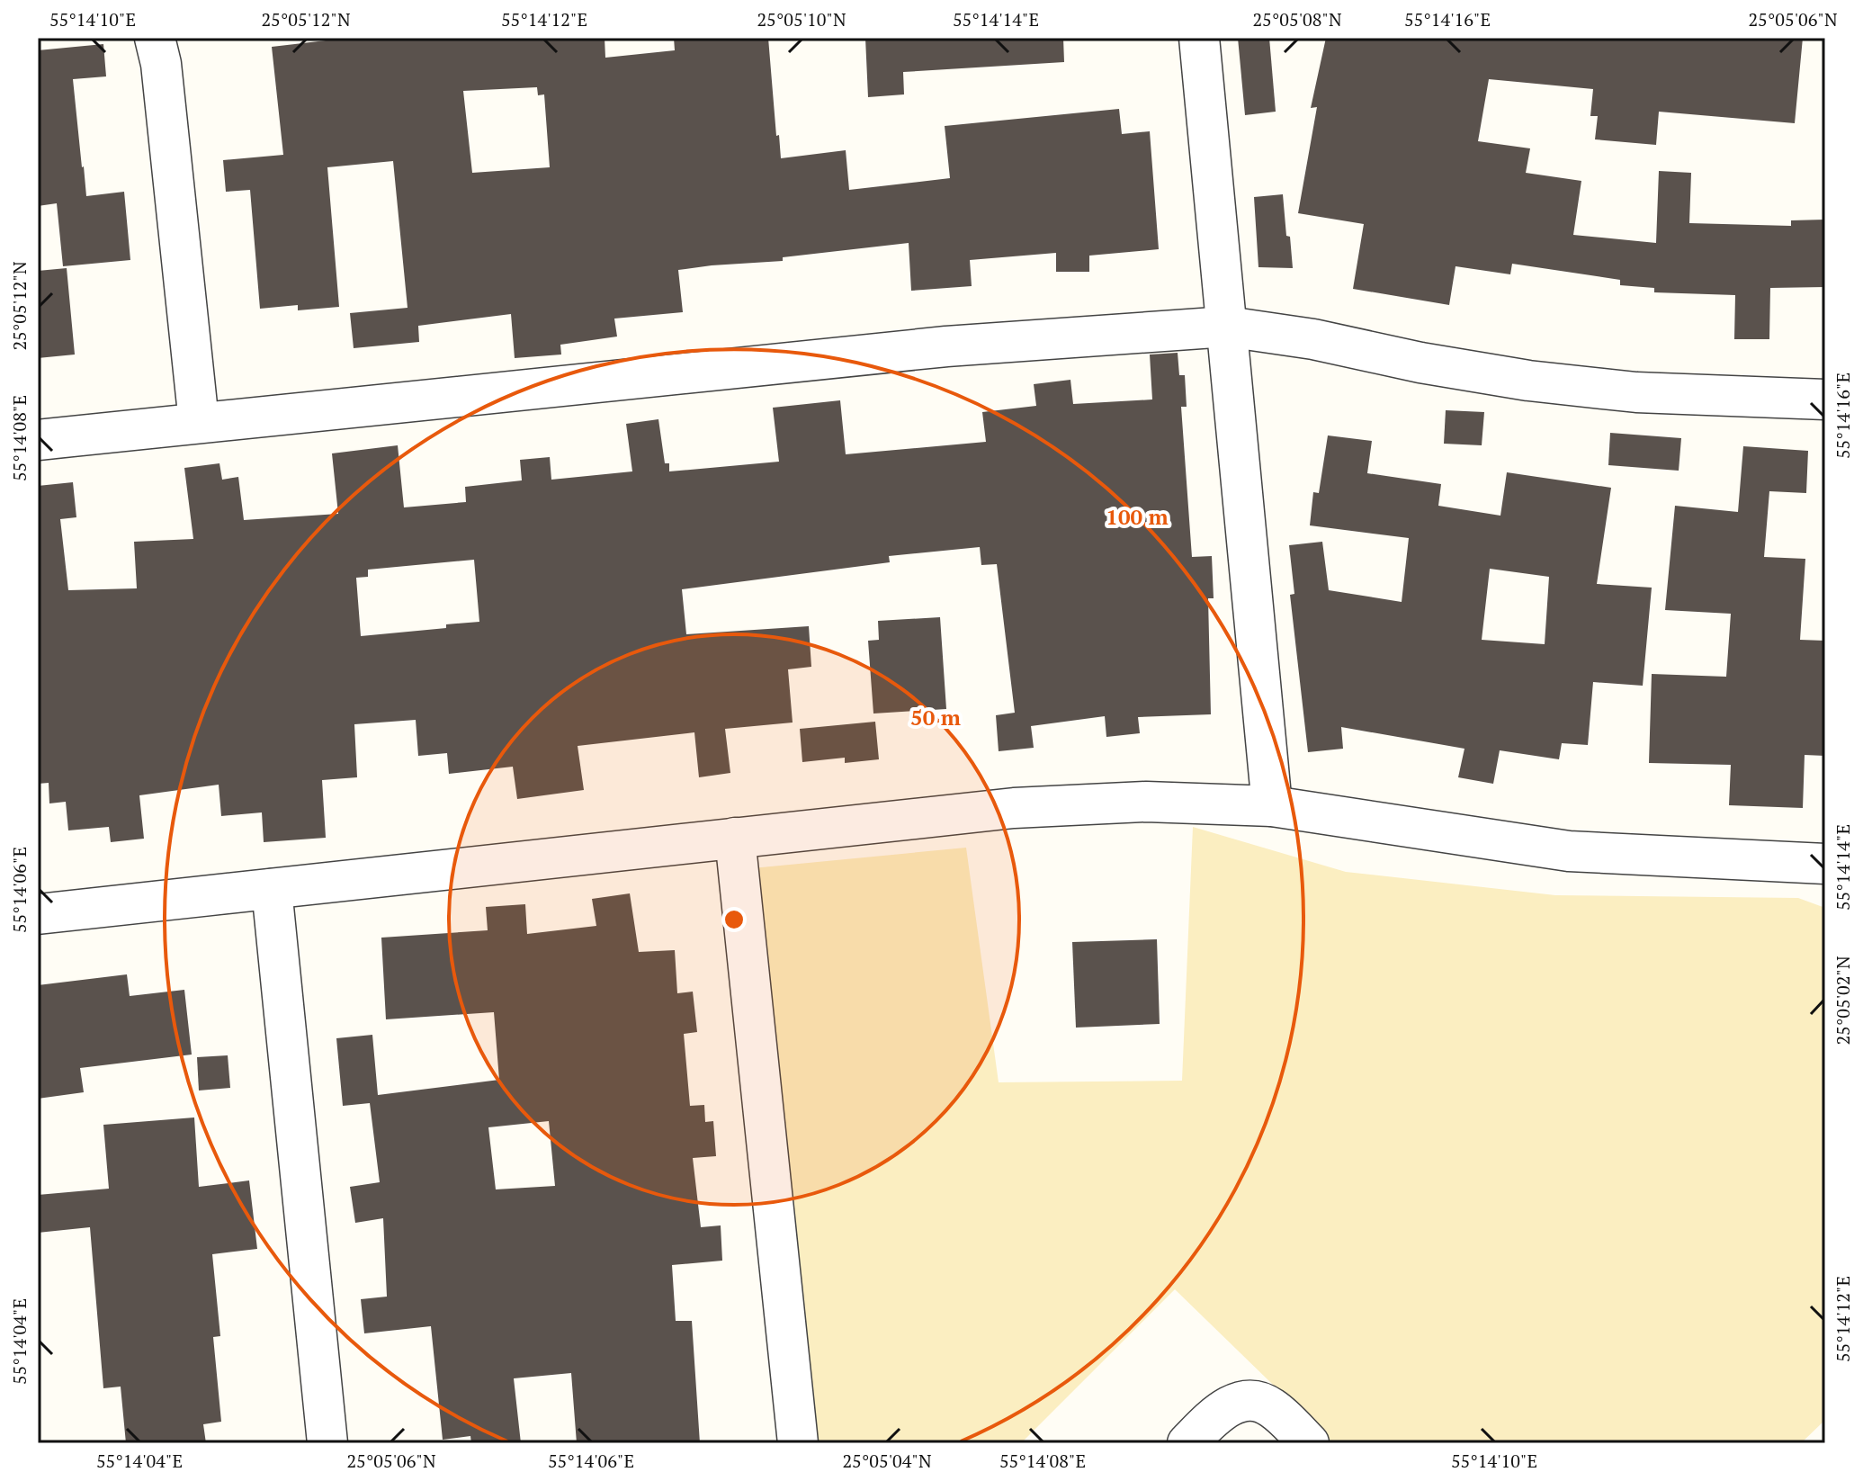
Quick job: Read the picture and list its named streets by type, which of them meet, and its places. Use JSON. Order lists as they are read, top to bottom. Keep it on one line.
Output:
{"coordinates":["55°14'10\"E","25°05'12\"N","55°14'12\"E","25°05'10\"N","55°14'14\"E","25°05'08\"N","55°14'16\"E","25°05'06\"N","55°14'08\"E","55°14'06\"E","25°05'02\"N","55°14'04\"E","25°05'04\"N"],"rings":["100 m","50 m"]}
